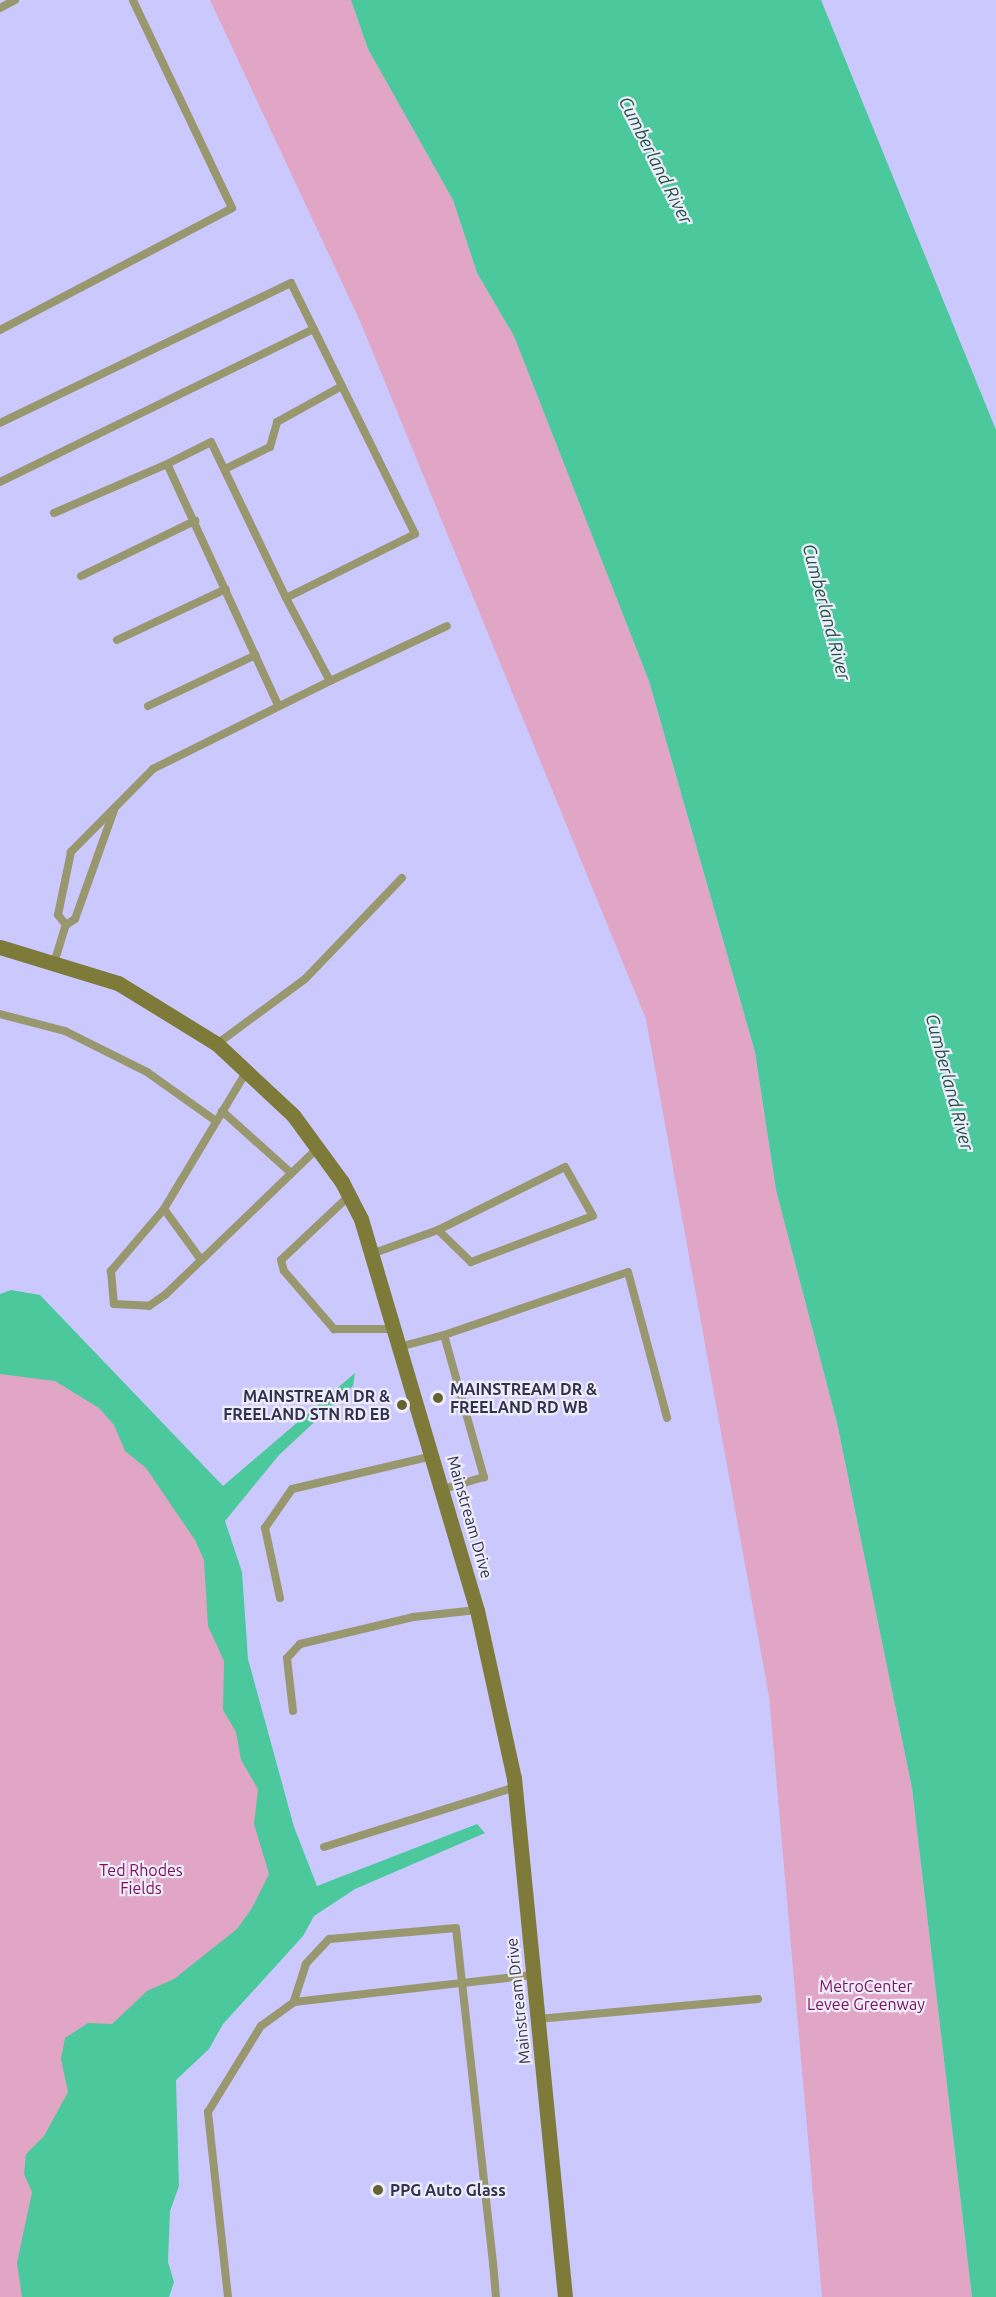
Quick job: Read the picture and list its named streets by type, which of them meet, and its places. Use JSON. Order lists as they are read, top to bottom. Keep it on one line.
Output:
{"streets":{"street":["Mainstream Drive"]},"water":["Cumberland River"],"parks":["Ted Rhodes Fields","MetroCenter Levee Greenway"],"places":["MAINSTREAM DR & FREELAND RD WB","MAINSTREAM DR & FREELAND STN RD EB","PPG Auto Glass"]}
